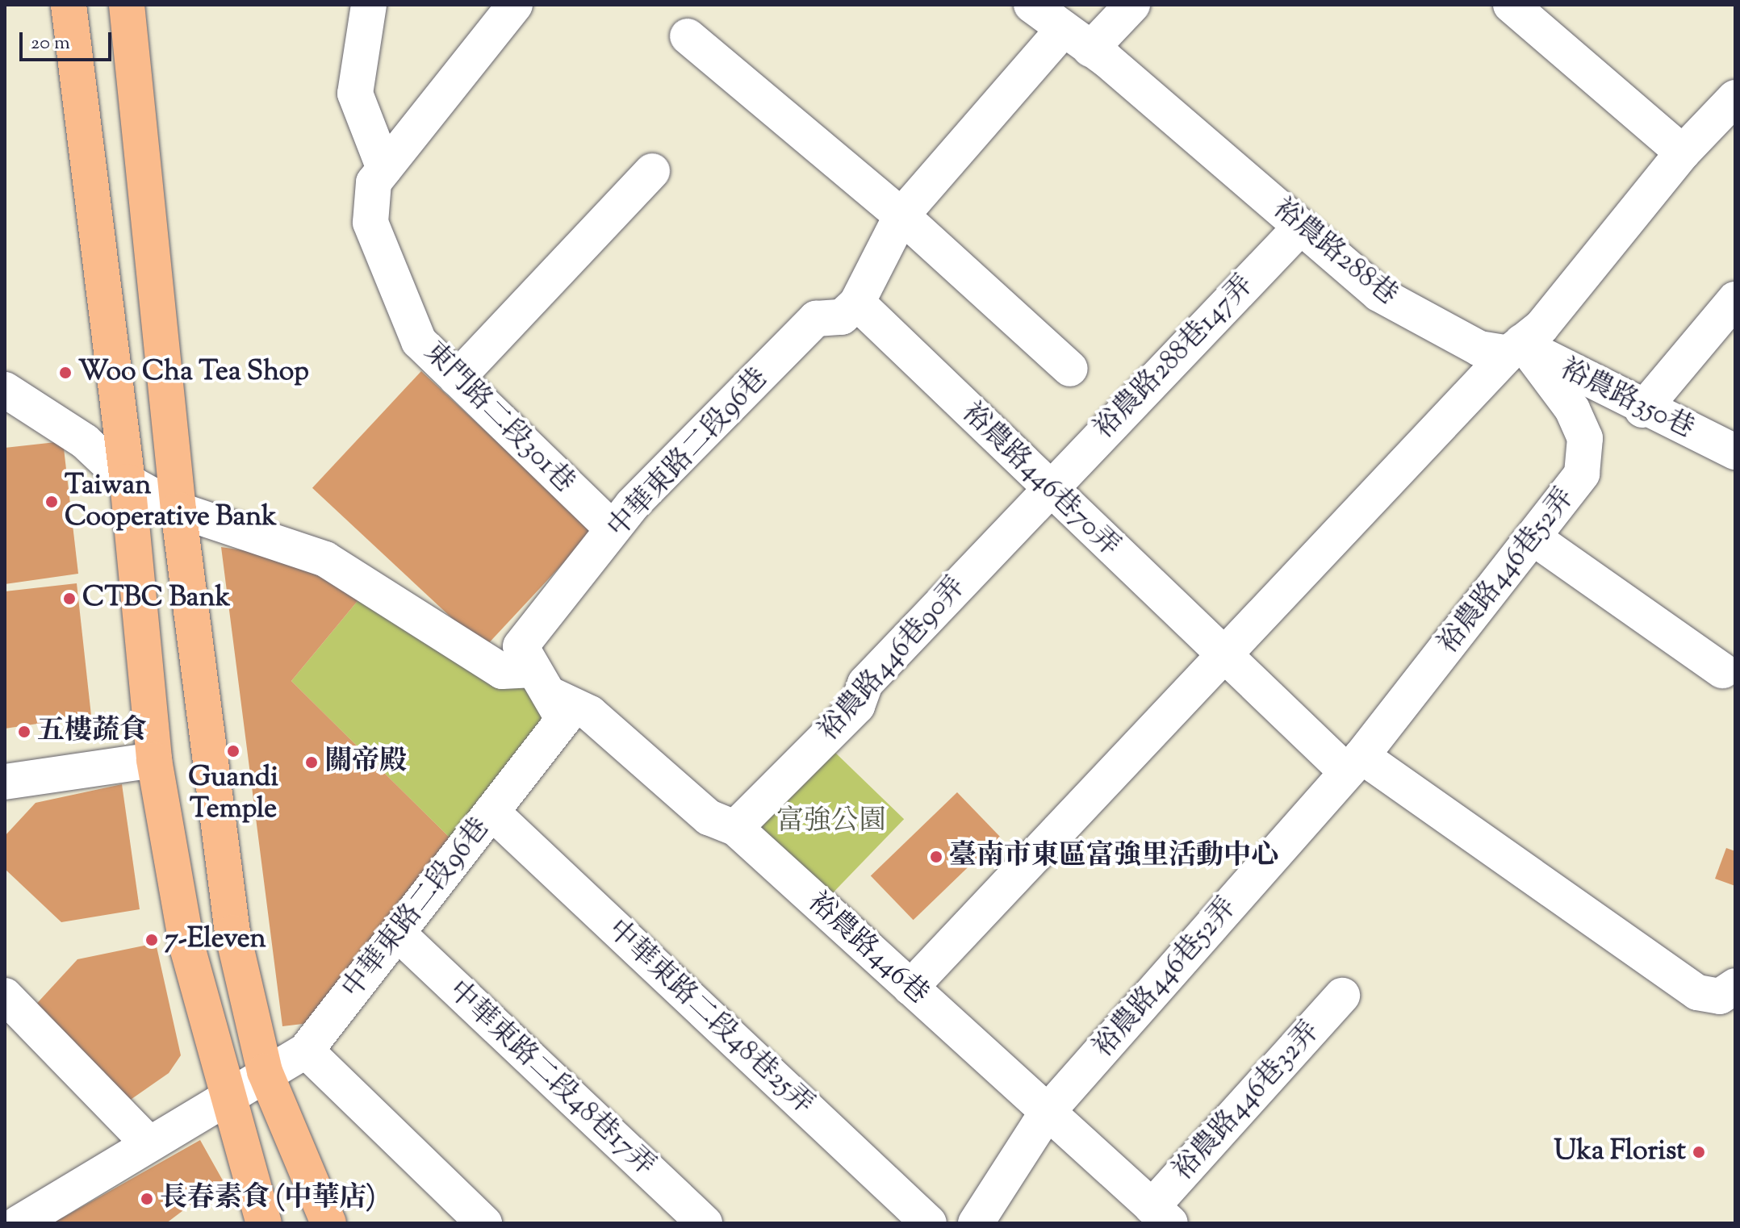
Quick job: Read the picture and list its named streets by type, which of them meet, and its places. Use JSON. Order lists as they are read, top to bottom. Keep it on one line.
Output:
{"streets":{"street":["裕農路288巷","裕農路288巷147弄","裕農路350巷","東門路二段301巷","中華東路二段96巷","裕農路446巷70弄","裕農路446巷52弄","裕農路446巷90弄","裕農路446巷","中華東路二段48巷25弄","中華東路二段48巷17弄","裕農路446巷32弄"]},"crossings":[["裕農路288巷","裕農路288巷147弄"],["裕農路288巷","裕農路350巷"],["裕農路288巷","裕農路446巷52弄"],["裕農路288巷147弄","裕農路446巷70弄"],["裕農路288巷147弄","裕農路446巷90弄"],["裕農路350巷","裕農路446巷52弄"],["東門路二段301巷","中華東路二段96巷"],["中華東路二段96巷","裕農路446巷70弄"],["中華東路二段96巷","裕農路446巷"],["中華東路二段96巷","中華東路二段48巷25弄"],["中華東路二段96巷","中華東路二段48巷17弄"],["裕農路446巷70弄","裕農路446巷52弄"],["裕農路446巷70弄","裕農路446巷90弄"],["裕農路446巷52弄","裕農路446巷"],["裕農路446巷90弄","裕農路446巷"],["裕農路446巷","裕農路446巷32弄"]],"parks":["富強公園"],"places":["Woo Cha Tea Shop","Taiwan Cooperative Bank","CTBC Bank","五樓蔬食","Guandi Temple","關帝殿","臺南市東區富強里活動中心","7-Eleven","Uka Florist","長春素食 (中華店)"],"scale_bar":"20 m"}
